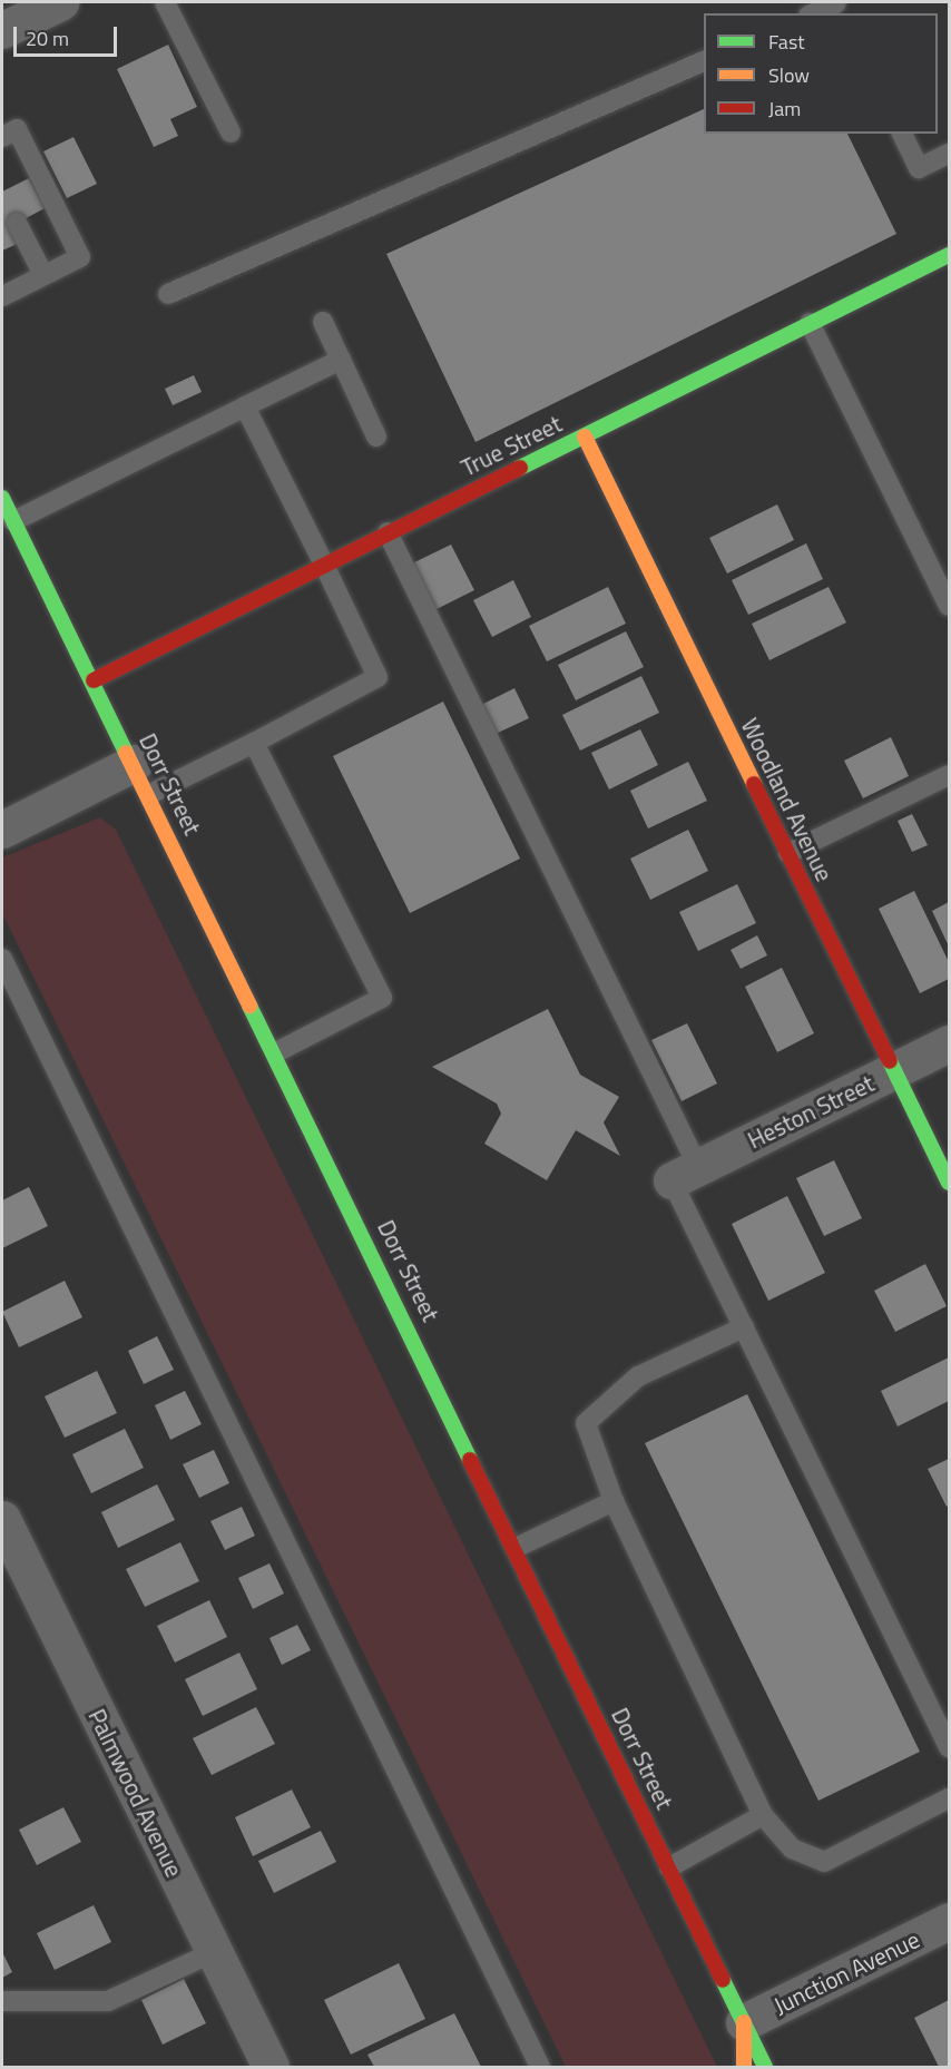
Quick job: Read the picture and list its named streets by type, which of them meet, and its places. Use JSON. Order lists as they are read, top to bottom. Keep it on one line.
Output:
{"streets":{"street":["True Street","Dorr Street","Woodland Avenue","Heston Street","Palmwood Avenue","Junction Avenue"]},"crossings":[["True Street","Dorr Street"],["True Street","Woodland Avenue"],["Dorr Street","Junction Avenue"],["Woodland Avenue","Heston Street"]],"legend":["Fast","Slow","Jam"],"scale_bar":"20 m"}
